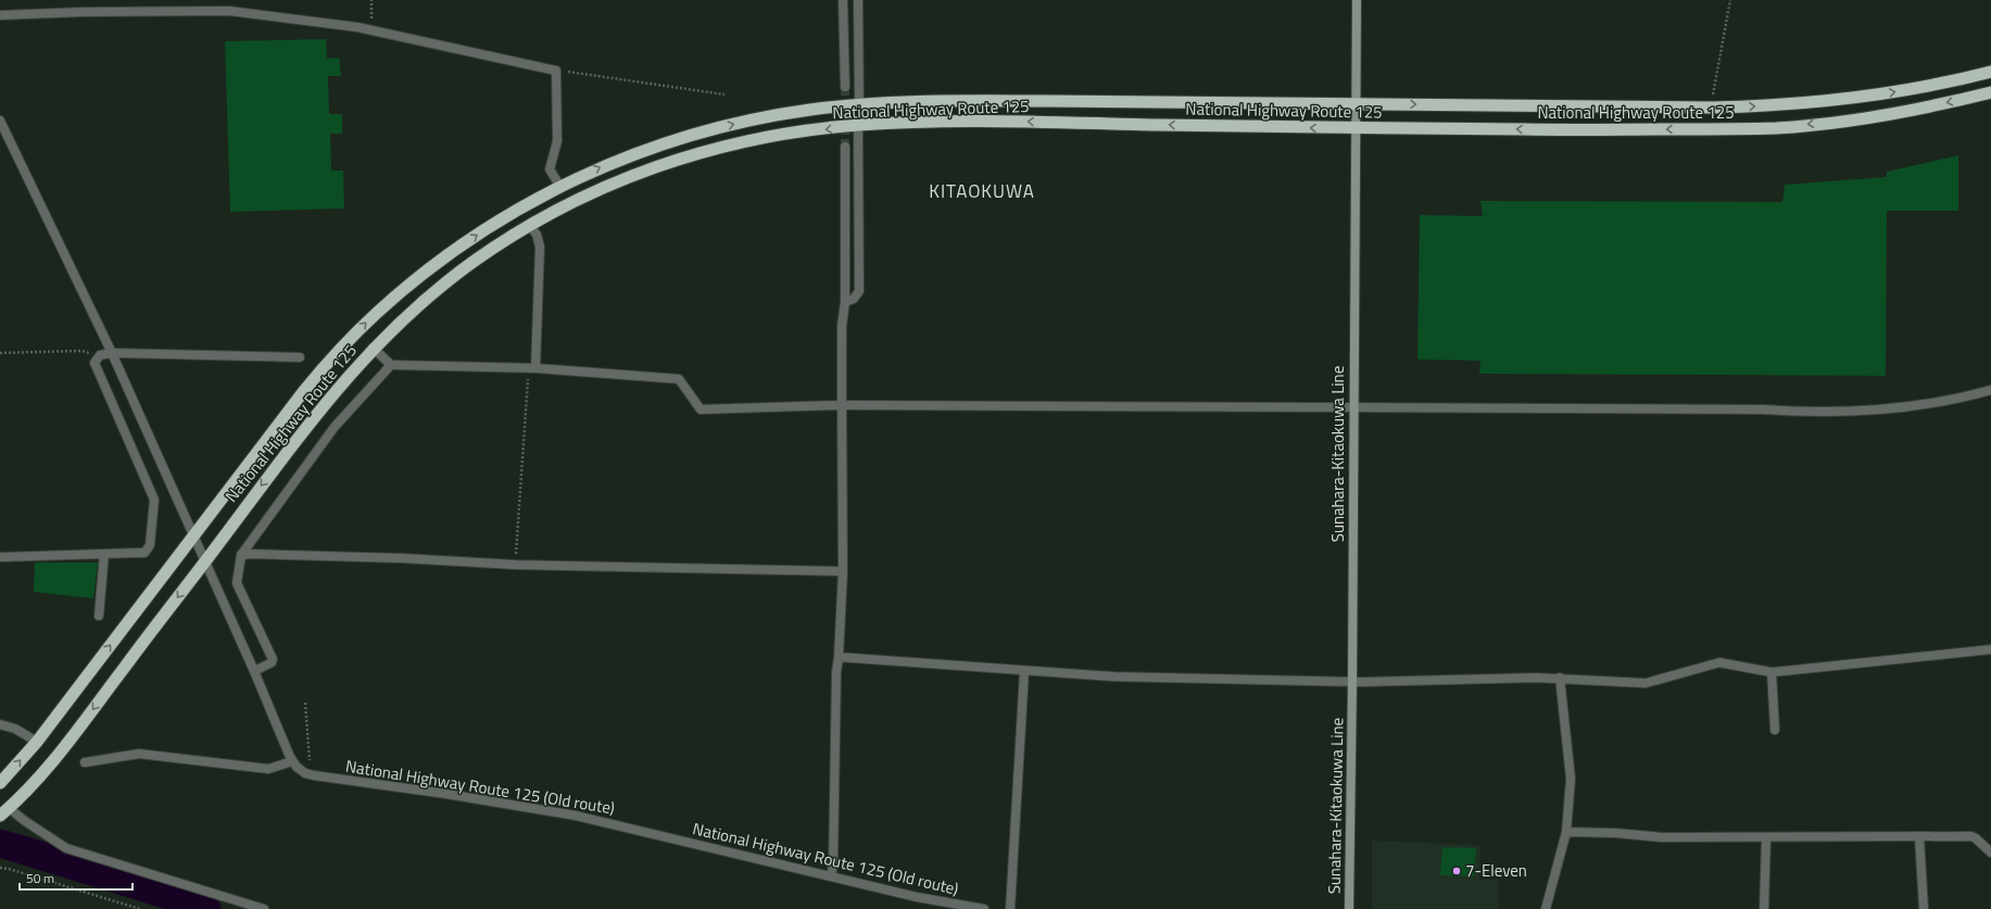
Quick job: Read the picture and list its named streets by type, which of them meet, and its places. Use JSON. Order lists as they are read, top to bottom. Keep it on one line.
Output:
{"streets":{"highway":["National Highway Route 125"],"main road":["Sunahara-Kitaokuwa Line"],"street":["National Highway Route 125 (Old route)"]},"crossings":[["National Highway Route 125","Sunahara-Kitaokuwa Line"],["National Highway Route 125","National Highway Route 125 (Old route)"]],"districts":["KITAOKUWA"],"places":["7-Eleven"],"scale_bar":"50 m"}
